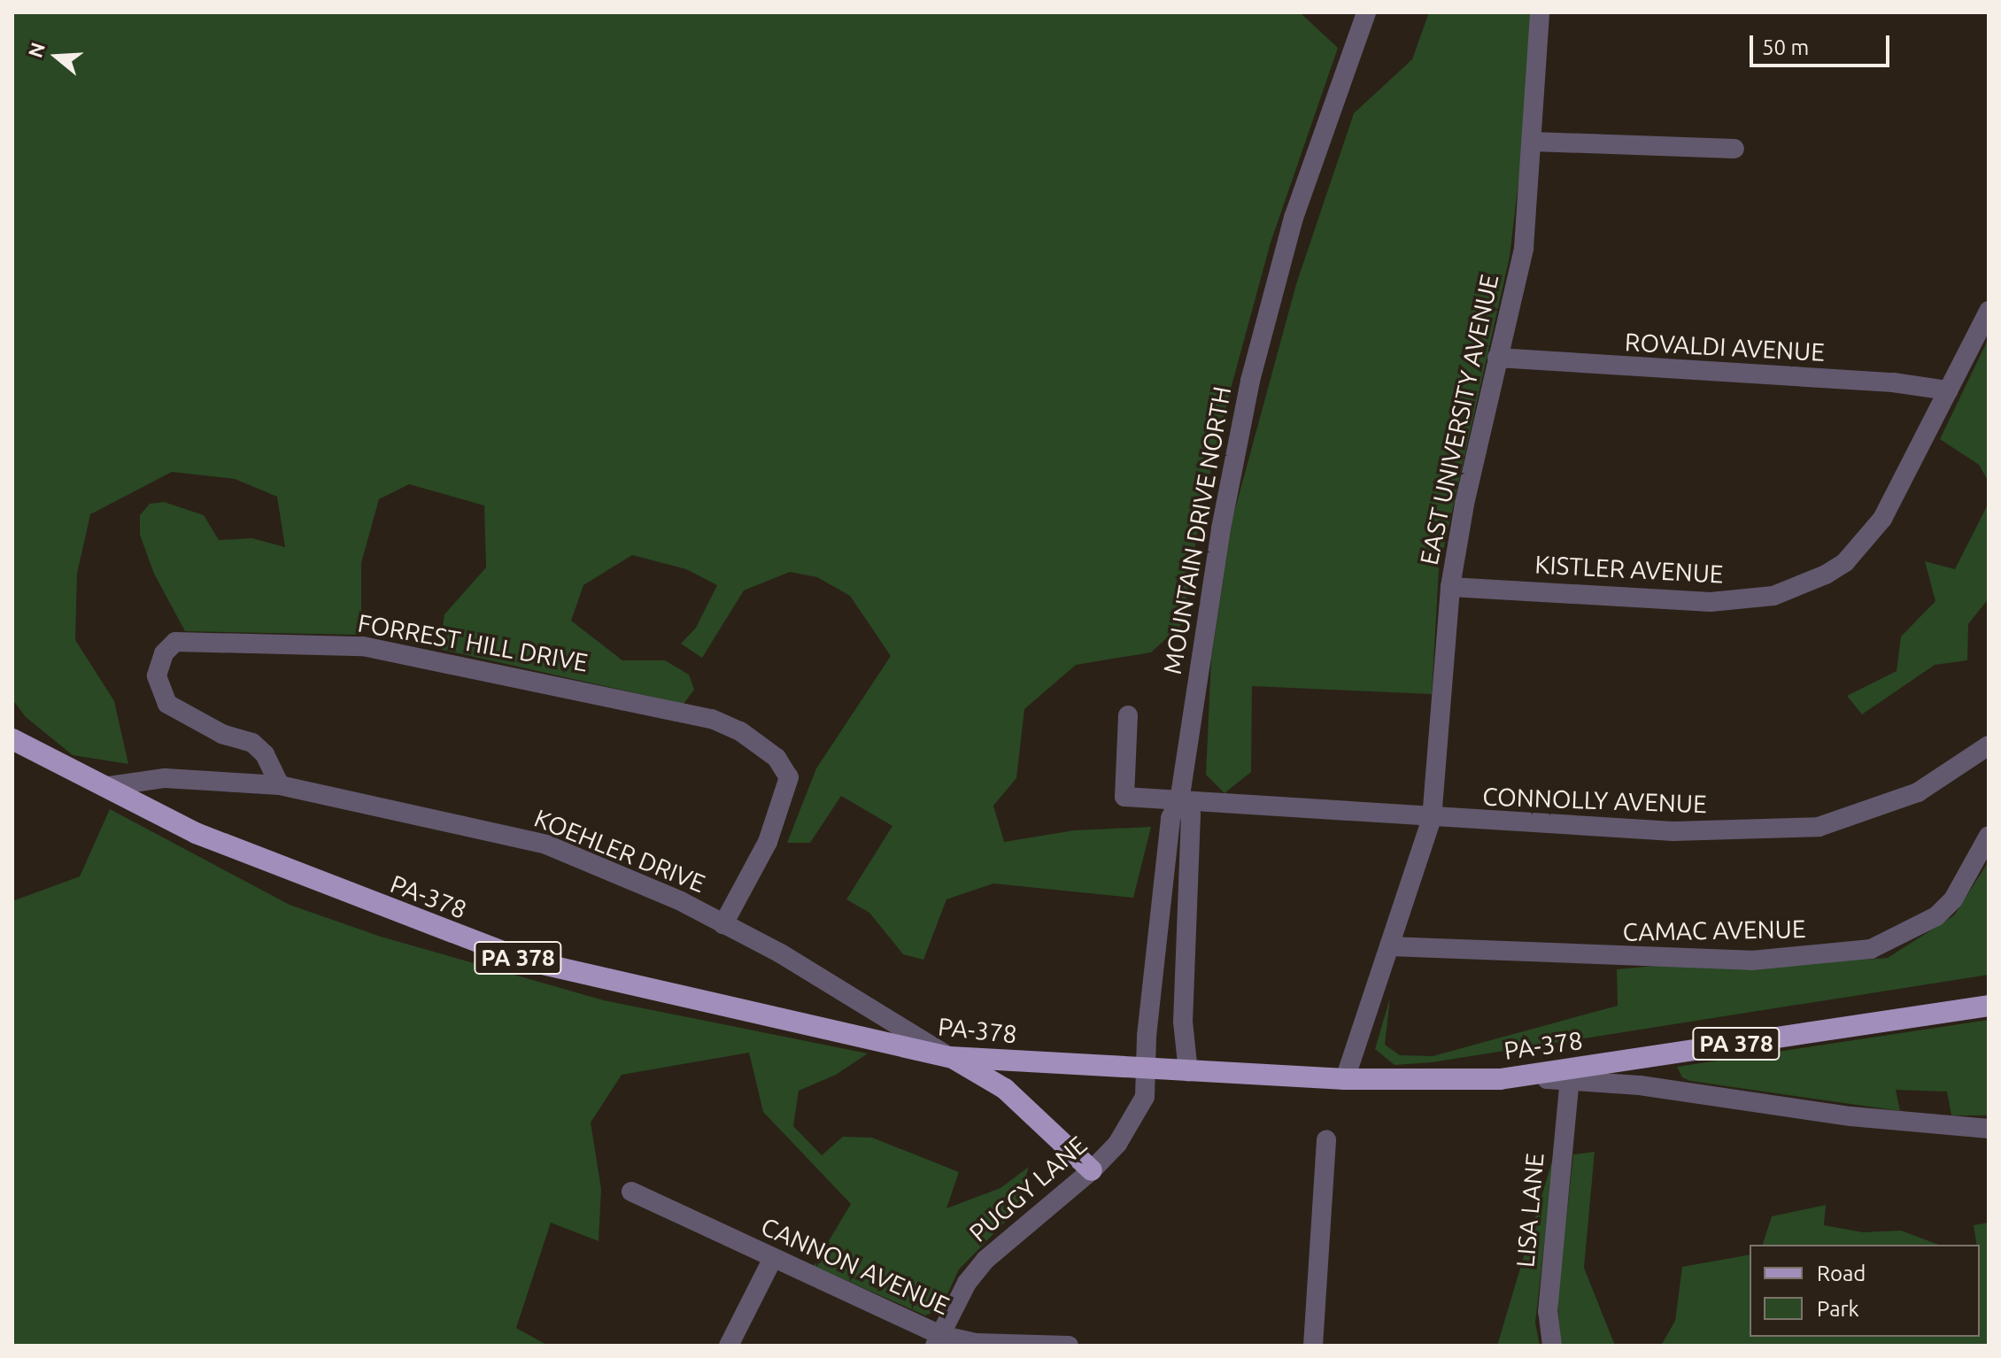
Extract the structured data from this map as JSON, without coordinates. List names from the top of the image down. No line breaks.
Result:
{"streets":{"main road":["PA-378","PA 378"],"street":["ROVALDI AVENUE","EAST UNIVERSITY AVENUE","MOUNTAIN DRIVE NORTH","KISTLER AVENUE","FORREST HILL DRIVE","CONNOLLY AVENUE","KOEHLER DRIVE","CAMAC AVENUE","PUGGY LANE","LISA LANE","CANNON AVENUE"]},"crossings":[["ROVALDI AVENUE","EAST UNIVERSITY AVENUE"],["ROVALDI AVENUE","KISTLER AVENUE"],["EAST UNIVERSITY AVENUE","KISTLER AVENUE"],["EAST UNIVERSITY AVENUE","CONNOLLY AVENUE"],["EAST UNIVERSITY AVENUE","PA-378"],["EAST UNIVERSITY AVENUE","CAMAC AVENUE"],["MOUNTAIN DRIVE NORTH","CONNOLLY AVENUE"],["MOUNTAIN DRIVE NORTH","PA-378"],["MOUNTAIN DRIVE NORTH","PUGGY LANE"],["FORREST HILL DRIVE","KOEHLER DRIVE"],["KOEHLER DRIVE","PA-378"],["PA-378","PUGGY LANE"],["PUGGY LANE","CANNON AVENUE"]],"legend":["Road","Park"],"scale_bar":"50 m","north":"left"}
